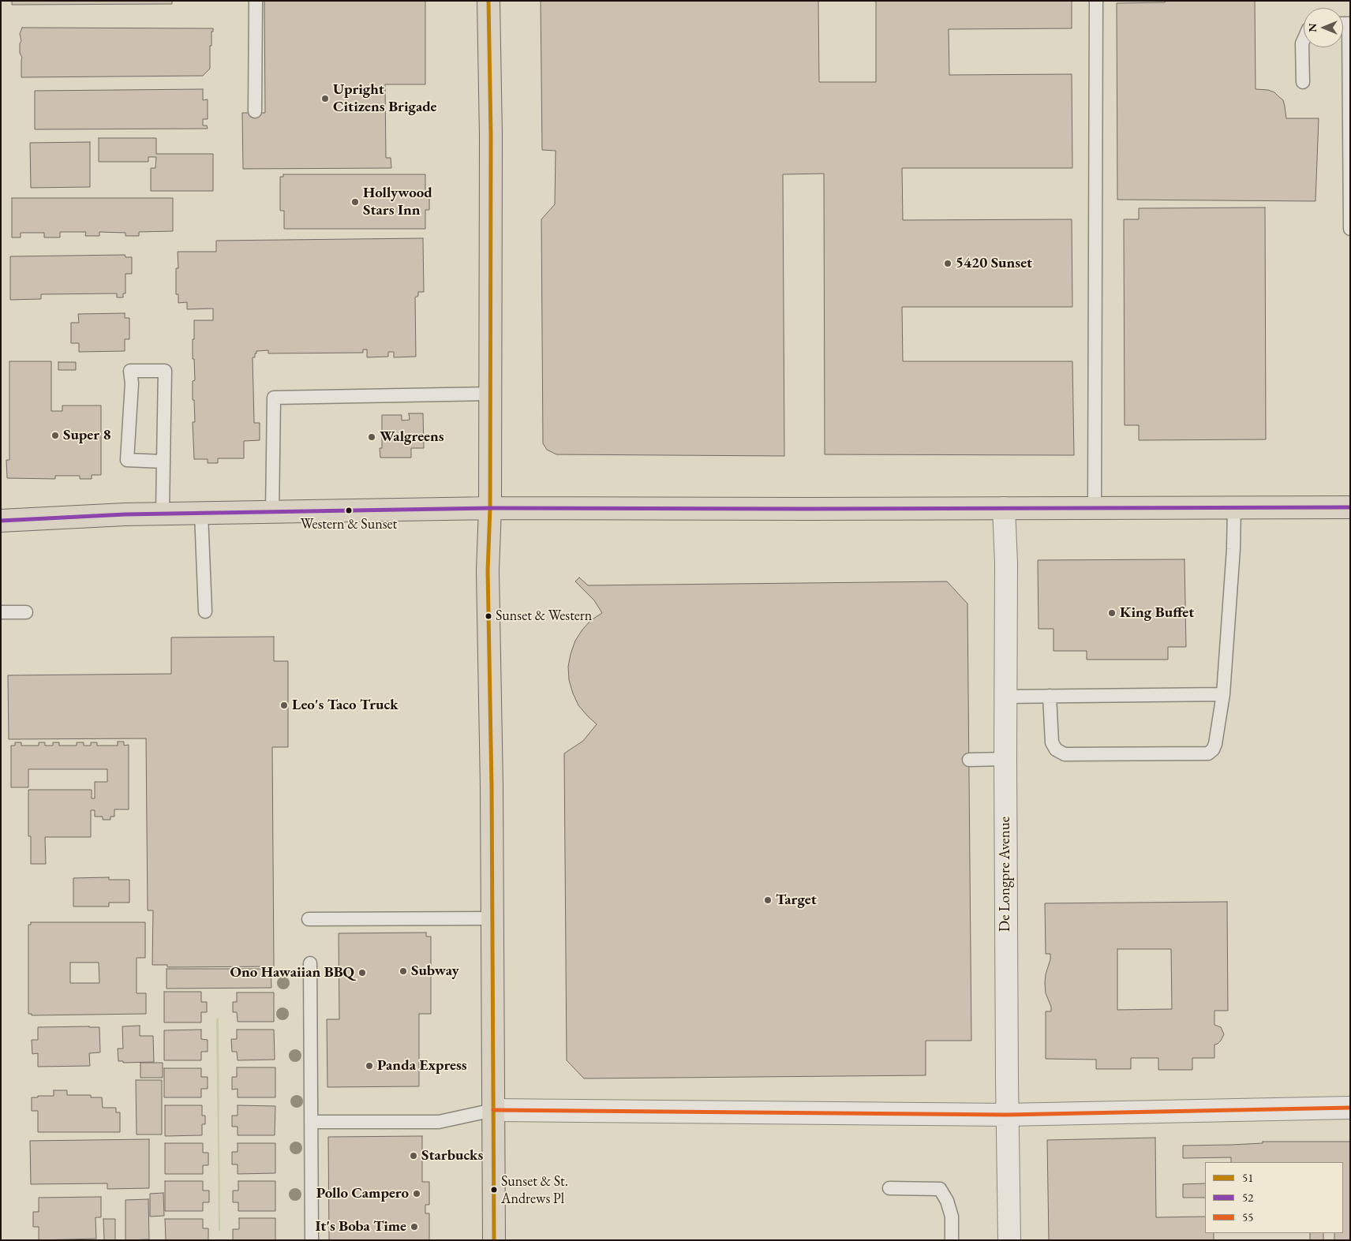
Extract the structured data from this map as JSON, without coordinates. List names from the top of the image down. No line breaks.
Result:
{"streets":{"street":["De Longpre Avenue"]},"places":["Upright Citizens Brigade","Hollywood Stars Inn","5420 Sunset","Super 8","Walgreens","Western & Sunset","King Buffet","Sunset & Western","Leo's Taco Truck","Target","Subway","Ono Hawaiian BBQ","Panda Express","Starbucks","Sunset & St. Andrews Pl","Pollo Campero","It's Boba Time"],"lines":["transit line 51","transit line 52","transit line 55"],"legend":["51","52","55"],"north":"left"}
